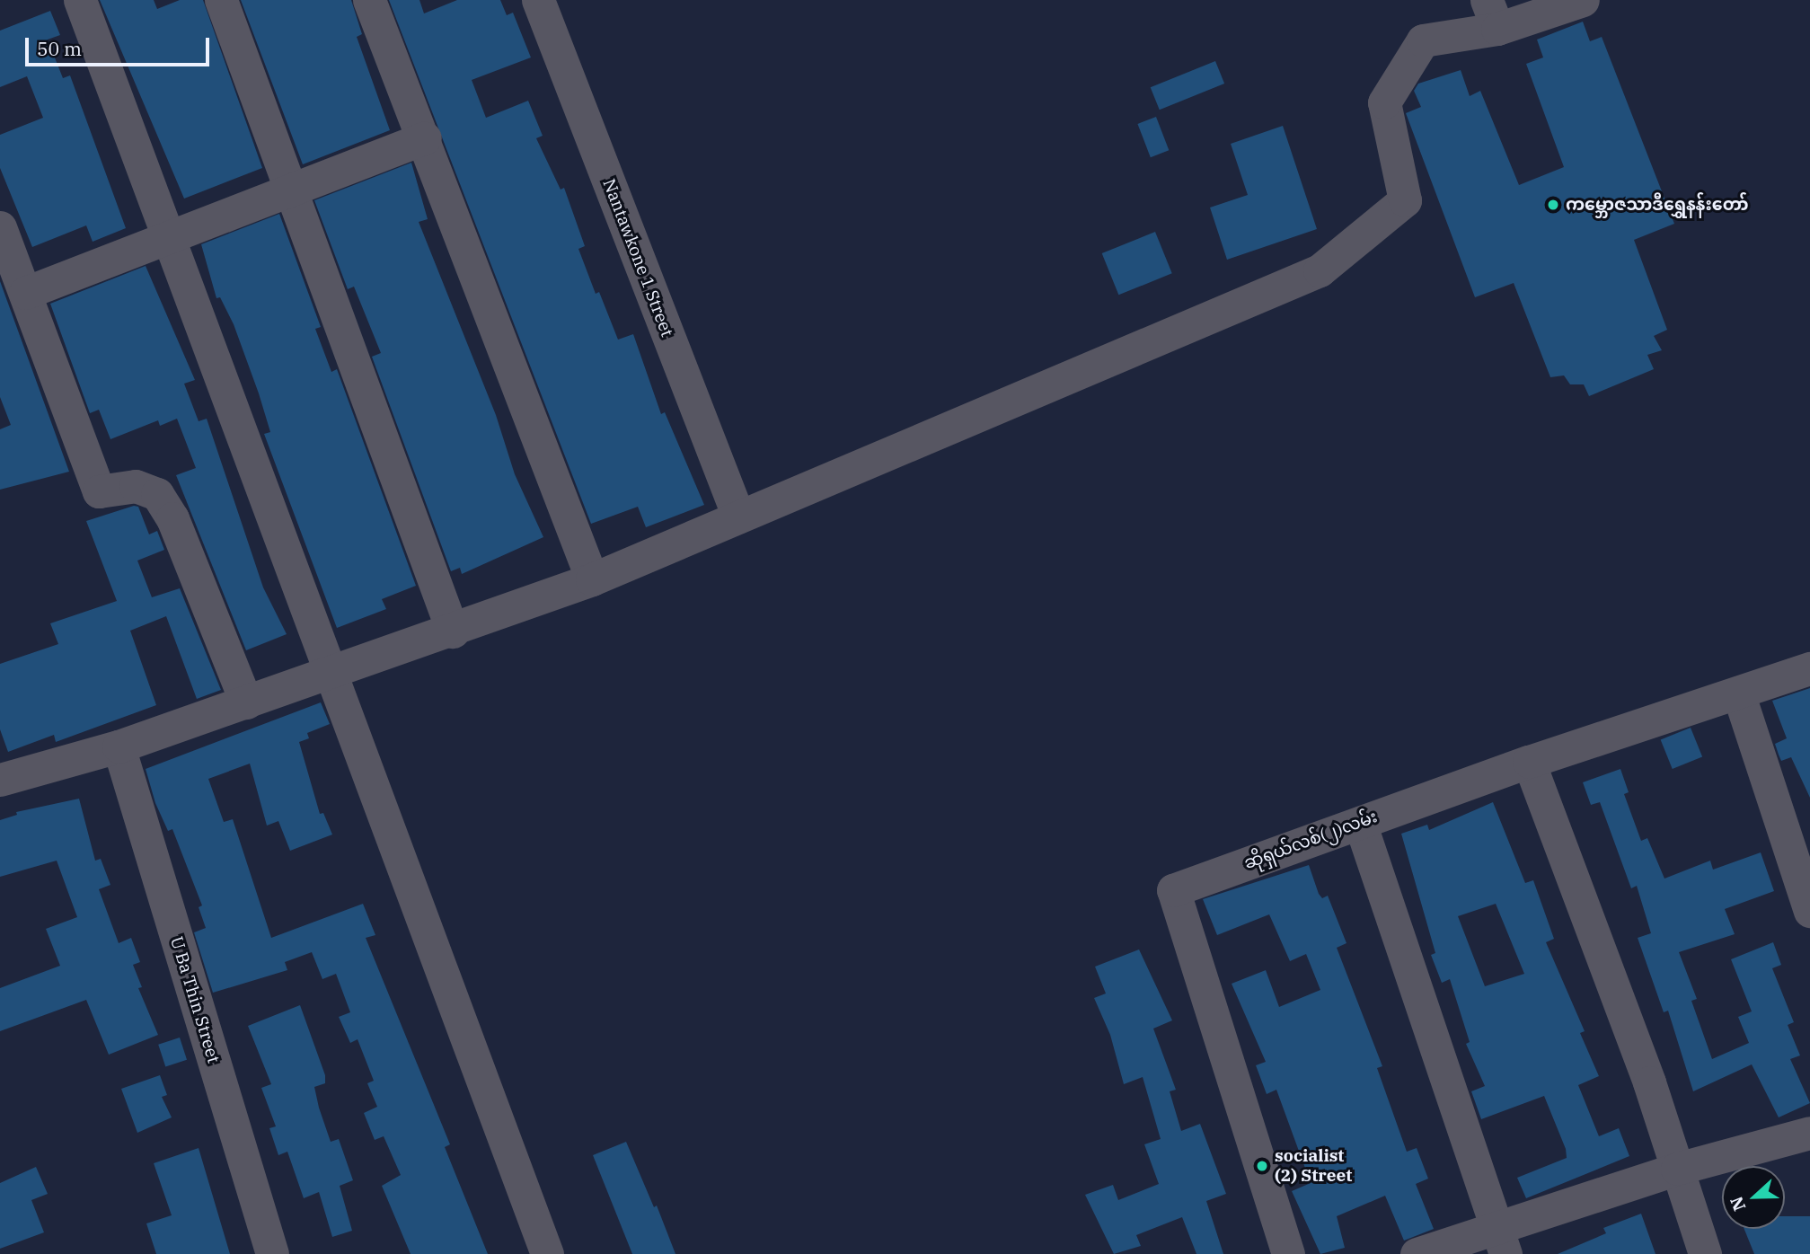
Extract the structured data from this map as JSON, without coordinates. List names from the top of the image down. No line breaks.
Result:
{"streets":{"street":["Nantawkone 1 Street","ဆိုရှယ်လစ်(၂)လမ်း","U Ba Thin Street"]},"places":["ကမ္ဘောဇသာဒီရွှေနန်းတော်","socialist (2) Street"],"scale_bar":"50 m","north":"left"}
